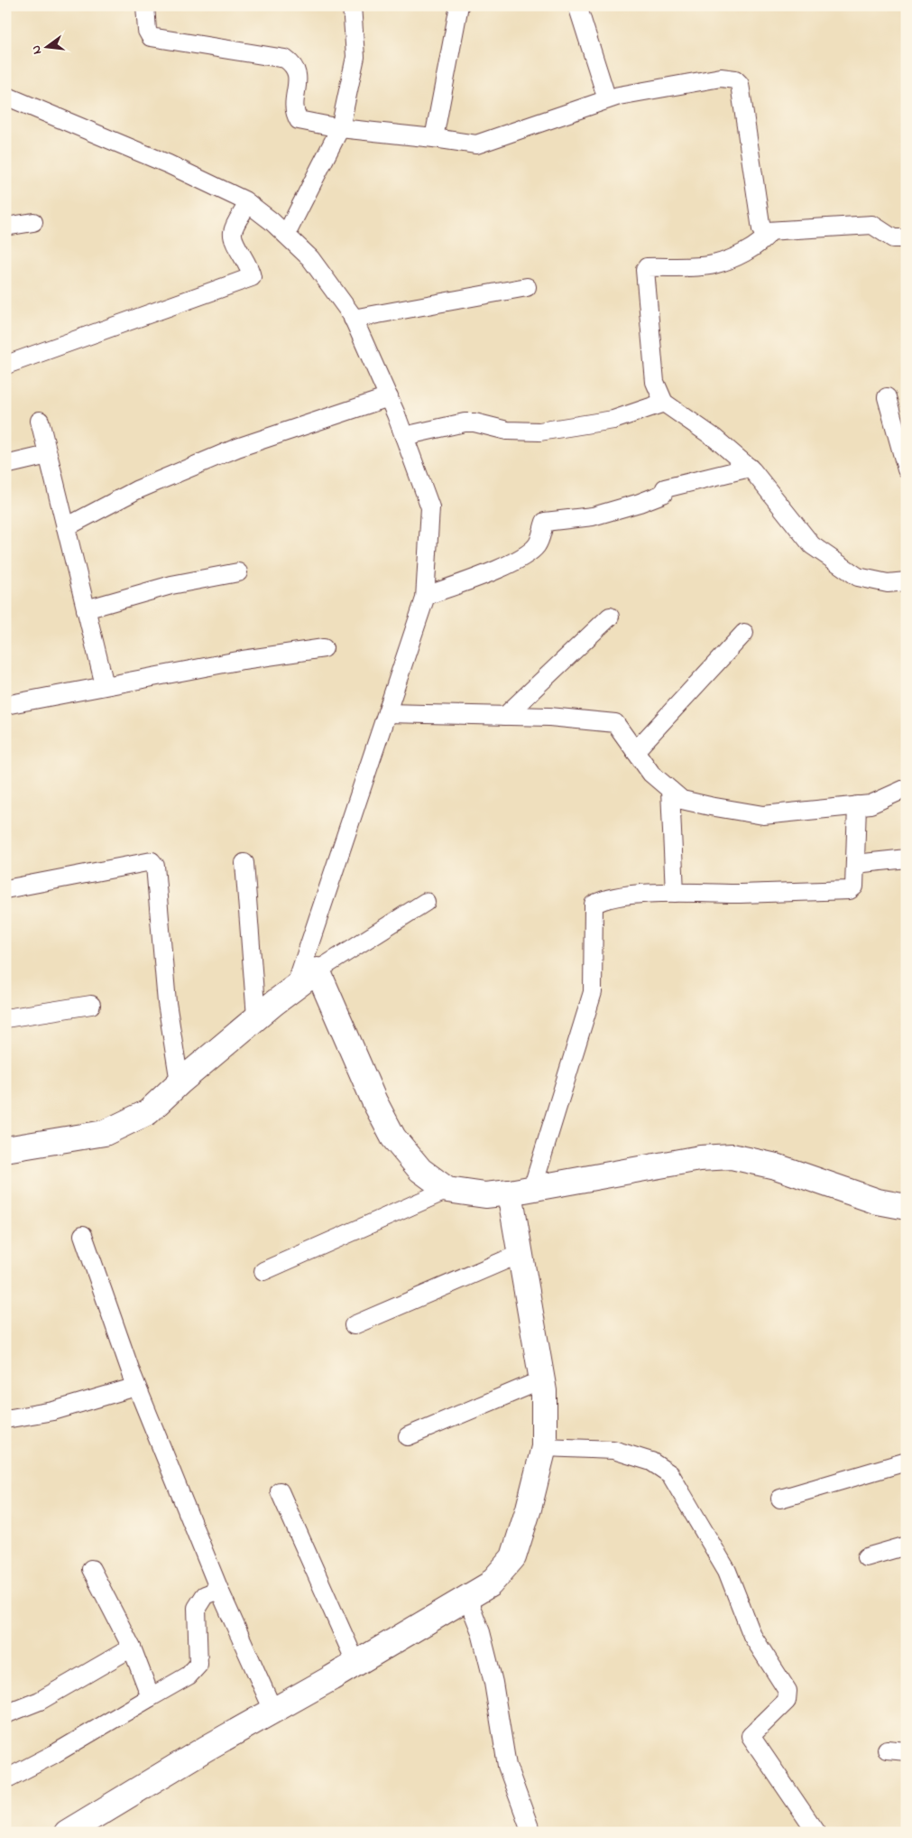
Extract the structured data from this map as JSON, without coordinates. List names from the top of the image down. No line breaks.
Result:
{"north":"left"}
